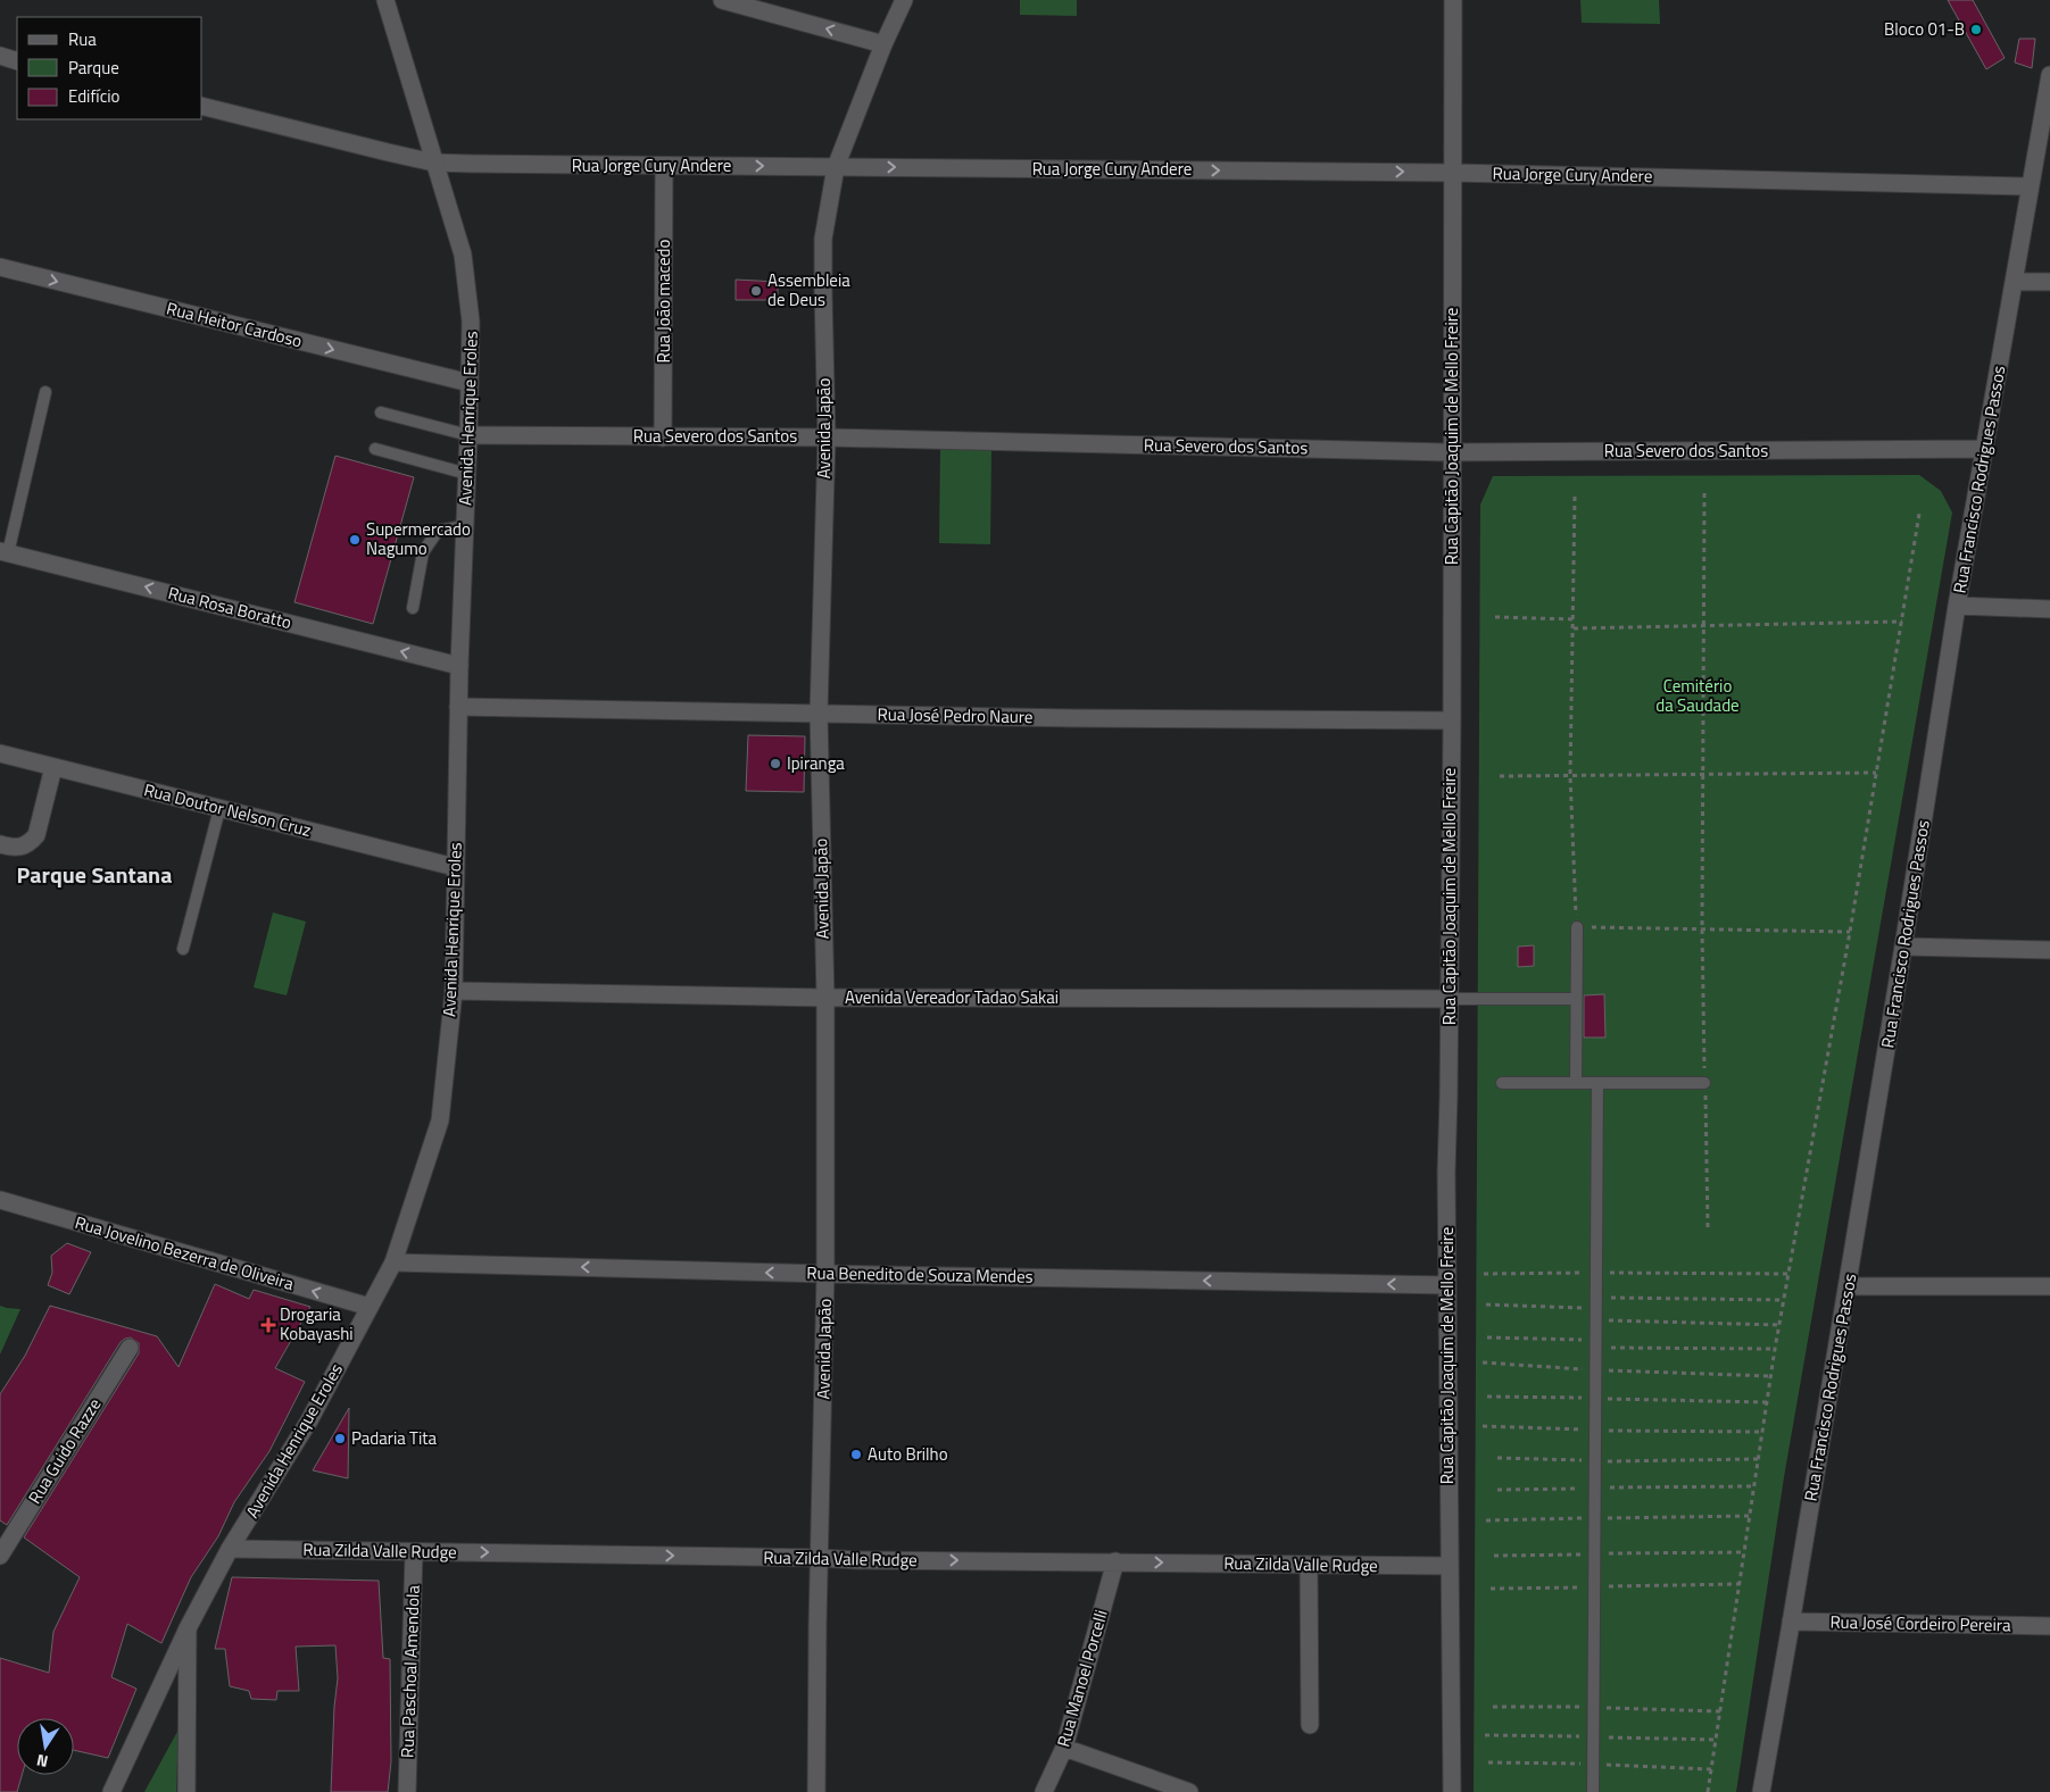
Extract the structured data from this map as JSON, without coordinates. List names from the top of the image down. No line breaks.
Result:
{"streets":{"street":["Rua Jorge Cury Andere","Rua João macedo","Rua Heitor Cardoso","Avenida Henrique Eroles","Avenida Japão","Rua Severo dos Santos","Rua Capitão Joaquim de Mello Freire","Rua Francisco Rodrigues Passos","Rua Rosa Boratto","Rua José Pedro Naure","Rua Doutor Nelson Cruz","Avenida Vereador Tadao Sakai","Rua Jovelino Bezerra de Oliveira","Rua Benedito de Souza Mendes","Rua Guido Razze","Rua Zilda Valle Rudge","Rua José Cordeiro Pereira","Rua Paschoal Amendola","Rua Manoel Porcelli"]},"crossings":[["Rua Jorge Cury Andere","Rua João macedo"],["Rua Jorge Cury Andere","Avenida Henrique Eroles"],["Rua Jorge Cury Andere","Avenida Japão"],["Rua Jorge Cury Andere","Rua Capitão Joaquim de Mello Freire"],["Rua Jorge Cury Andere","Rua Francisco Rodrigues Passos"],["Rua João macedo","Rua Severo dos Santos"],["Rua Heitor Cardoso","Avenida Henrique Eroles"],["Avenida Henrique Eroles","Rua Severo dos Santos"],["Avenida Henrique Eroles","Rua Rosa Boratto"],["Avenida Henrique Eroles","Rua José Pedro Naure"],["Avenida Henrique Eroles","Rua Doutor Nelson Cruz"],["Avenida Henrique Eroles","Avenida Vereador Tadao Sakai"],["Avenida Henrique Eroles","Rua Jovelino Bezerra de Oliveira"],["Avenida Henrique Eroles","Rua Benedito de Souza Mendes"],["Avenida Henrique Eroles","Rua Zilda Valle Rudge"],["Avenida Japão","Rua Severo dos Santos"],["Avenida Japão","Rua José Pedro Naure"],["Avenida Japão","Avenida Vereador Tadao Sakai"],["Avenida Japão","Rua Benedito de Souza Mendes"],["Avenida Japão","Rua Zilda Valle Rudge"],["Rua Severo dos Santos","Rua Capitão Joaquim de Mello Freire"],["Rua Severo dos Santos","Rua Francisco Rodrigues Passos"],["Rua Capitão Joaquim de Mello Freire","Rua José Pedro Naure"],["Rua Capitão Joaquim de Mello Freire","Avenida Vereador Tadao Sakai"],["Rua Capitão Joaquim de Mello Freire","Rua Benedito de Souza Mendes"],["Rua Capitão Joaquim de Mello Freire","Rua Zilda Valle Rudge"],["Rua Francisco Rodrigues Passos","Rua José Cordeiro Pereira"],["Rua Zilda Valle Rudge","Rua Paschoal Amendola"],["Rua Zilda Valle Rudge","Rua Manoel Porcelli"]],"one_way":["Rua Jorge Cury Andere","Rua Heitor Cardoso","Rua Rosa Boratto","Rua Jovelino Bezerra de Oliveira","Rua Benedito de Souza Mendes","Rua Zilda Valle Rudge"],"districts":["Parque Santana"],"parks":["Cemitério da Saudade"],"places":{"other":["Bloco 01-B","Assembleia de Deus","Supermercado Nagumo","Ipiranga","Padaria Tita","Auto Brilho"],"health":["Drogaria Kobayashi"]},"legend":["Rua","Parque","Edifício"],"north":"bottom"}
